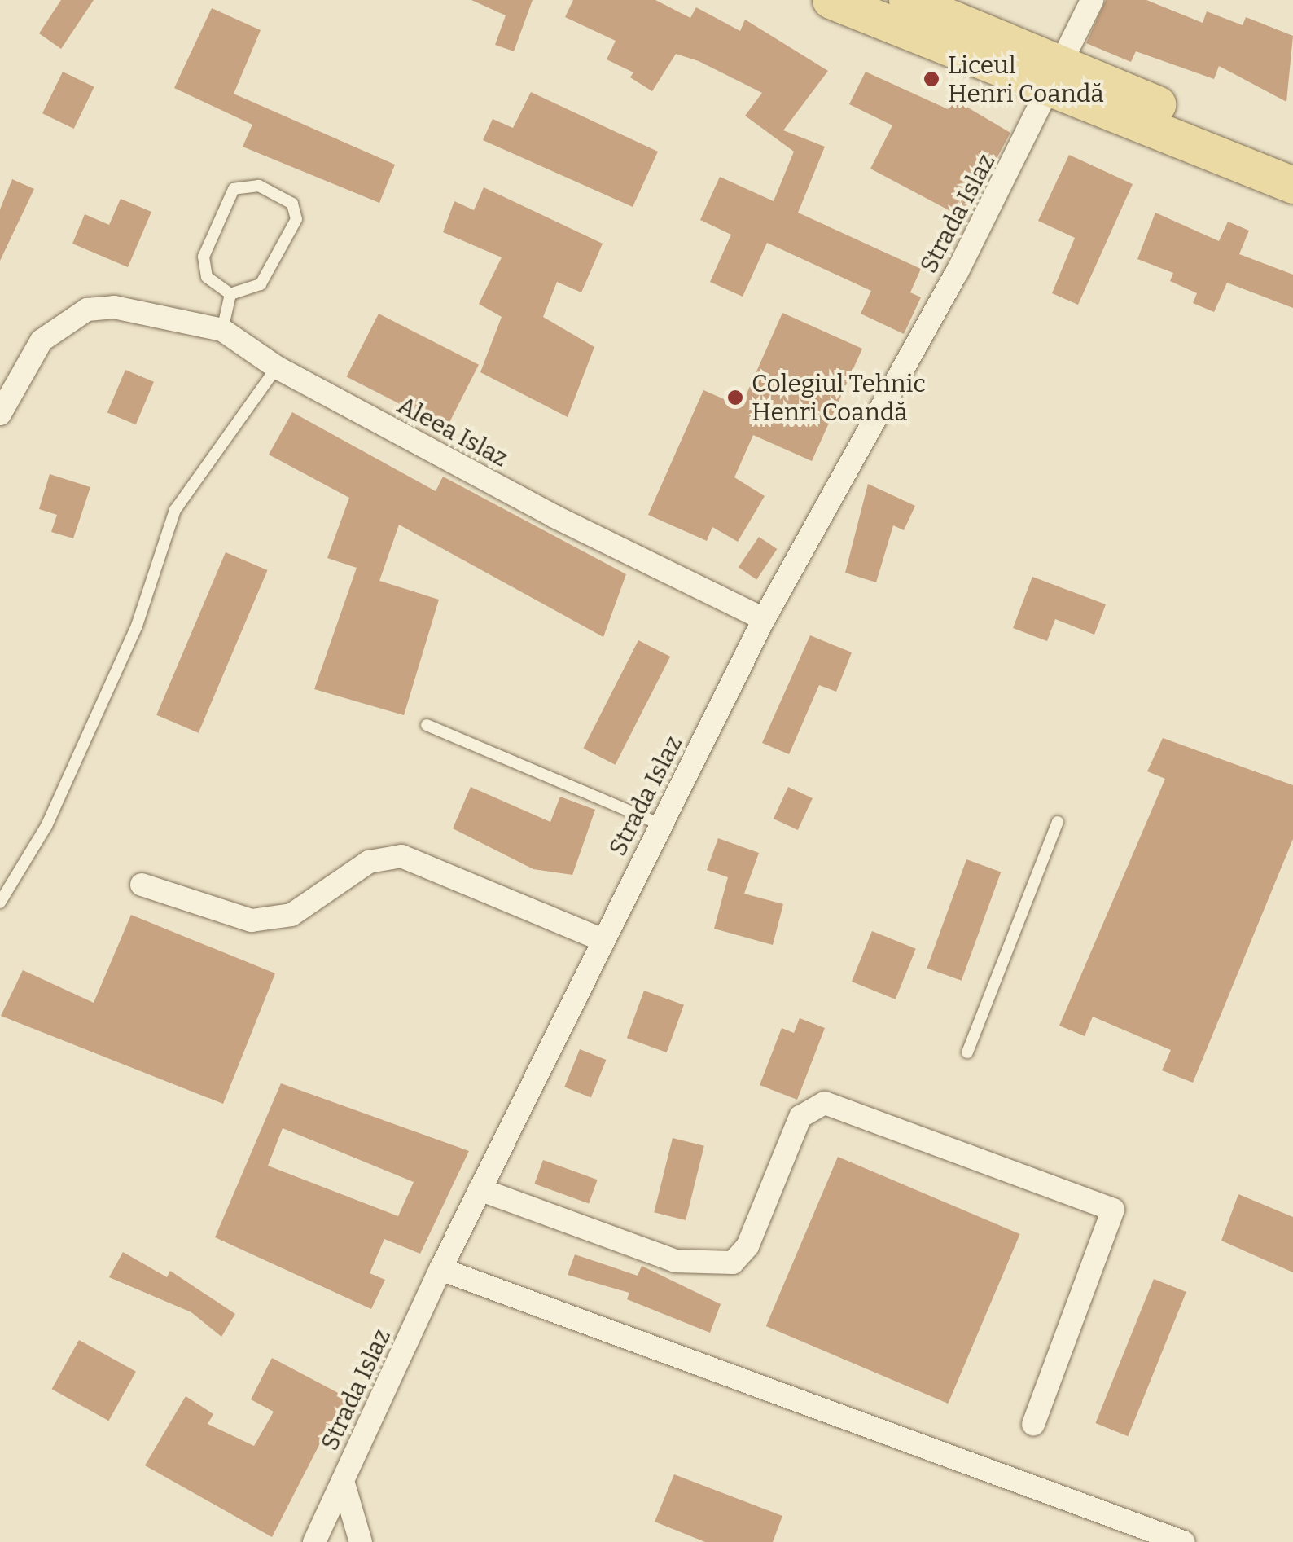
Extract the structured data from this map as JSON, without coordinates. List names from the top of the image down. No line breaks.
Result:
{"streets":{"street":["Strada Islaz","Aleea Islaz"]},"crossings":[["Strada Islaz","Aleea Islaz"]],"places":["Liceul Henri Coandă","Colegiul Tehnic Henri Coandă"]}
